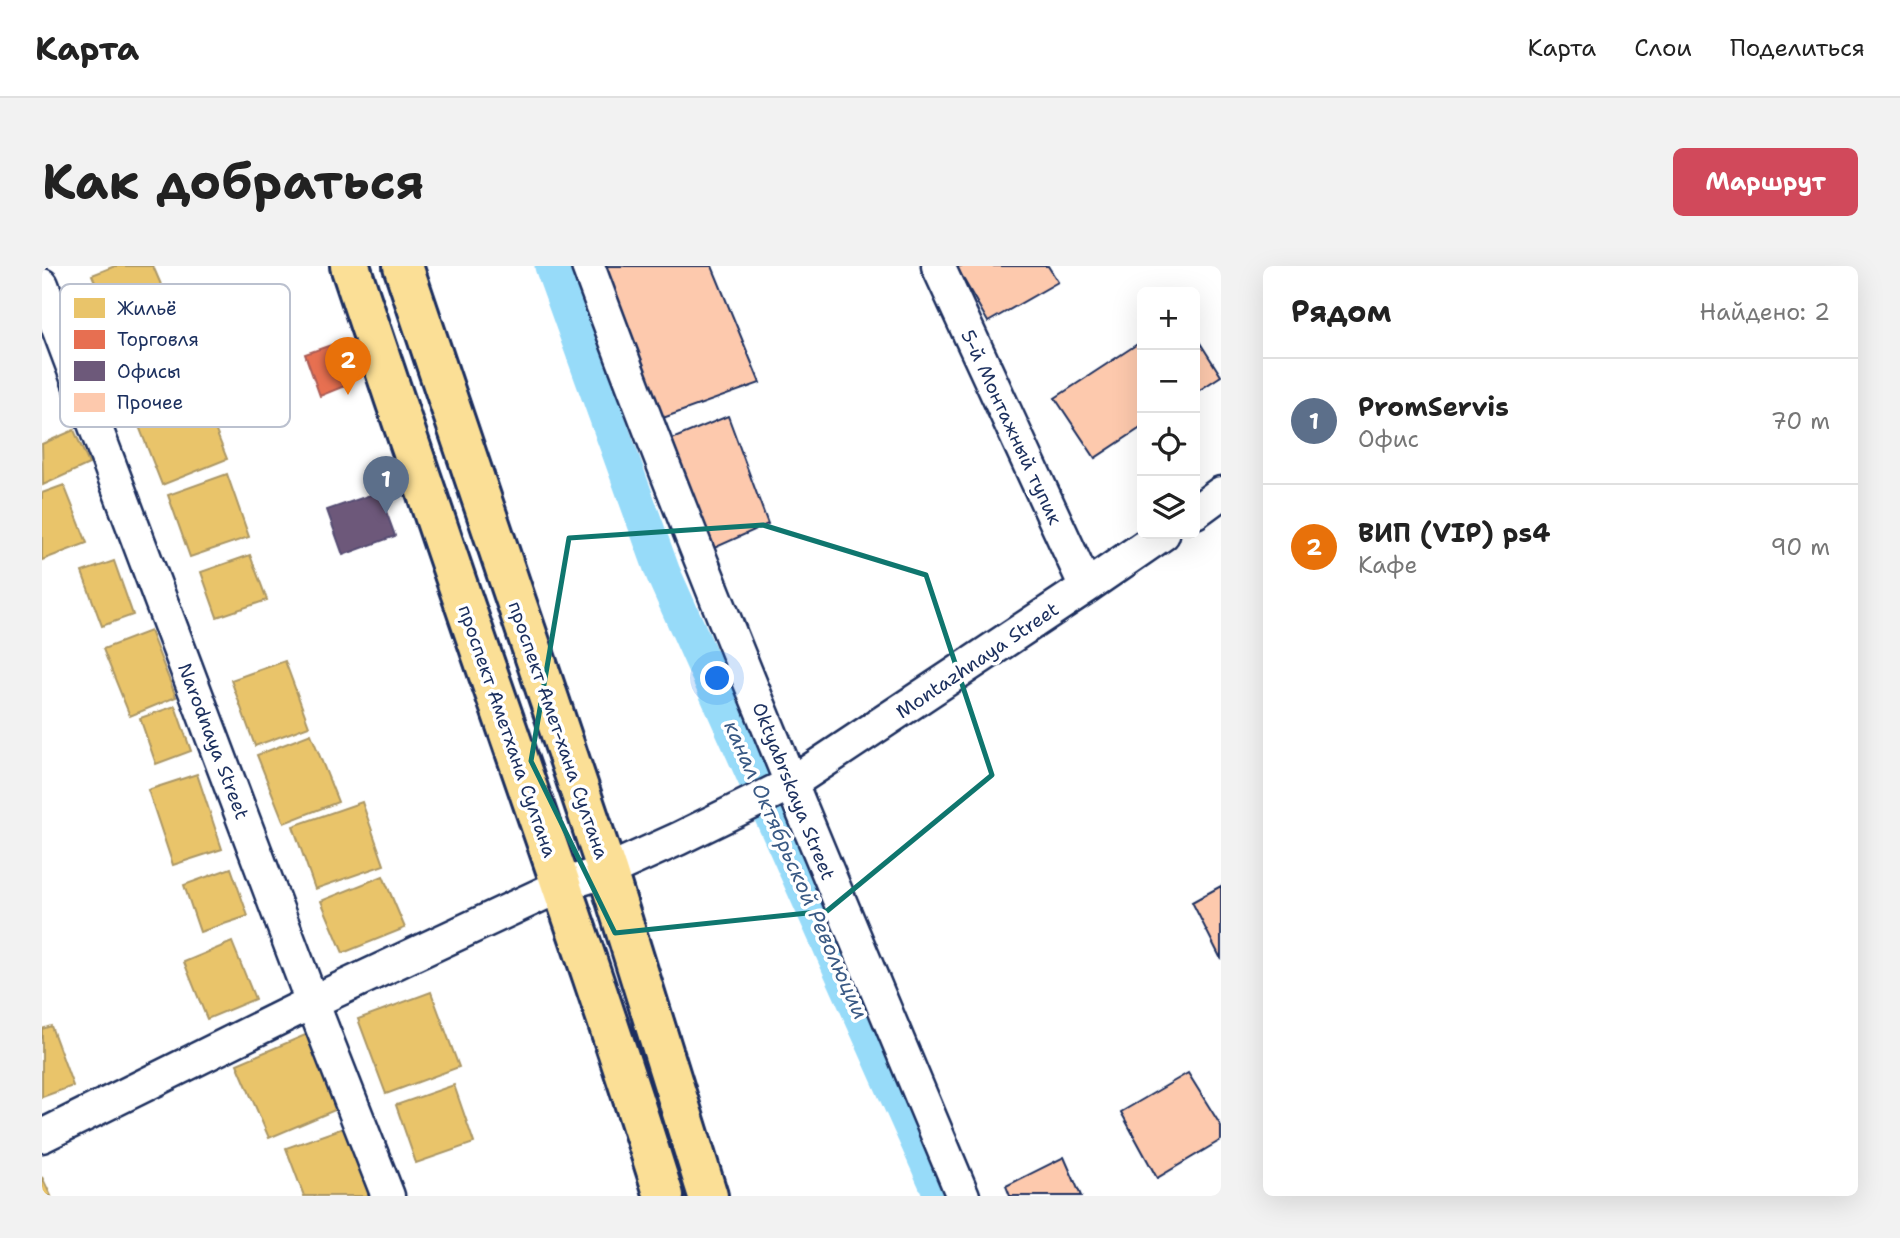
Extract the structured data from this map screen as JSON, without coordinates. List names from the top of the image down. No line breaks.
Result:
{"streets":{"main road":["проспект Амет-хана Султана","проспект Аметхана Султана"],"street":["5-й Монтажный тупик","Montazhnaya Street","Narodnaya Street","Oktyabrskaya Street"]},"crossings":[["5-й Монтажный тупик","Montazhnaya Street"],["Montazhnaya Street","проспект Амет-хана Султана"],["Montazhnaya Street","проспект Аметхана Султана"],["Montazhnaya Street","Narodnaya Street"],["Montazhnaya Street","Oktyabrskaya Street"]],"water":["канал Октябрьской Революции"],"legend":["Жильё","Торговля","Офисы","Прочее"],"page":{"header":"Карта","nav":["Карта","Слои","Поделиться"],"buttons":"Маршрут","title":"Как добраться","heading":["Рядом","Найдено: 2"],"map_buttons":["+","−"],"pins":["2","1"],"list":[{"mark":"1","name":"PromServis","note":"Офис","value":"70 m"},{"mark":"2","name":"ВИП (VIP) ps4","note":"Кафе","value":"90 m"}]}}
